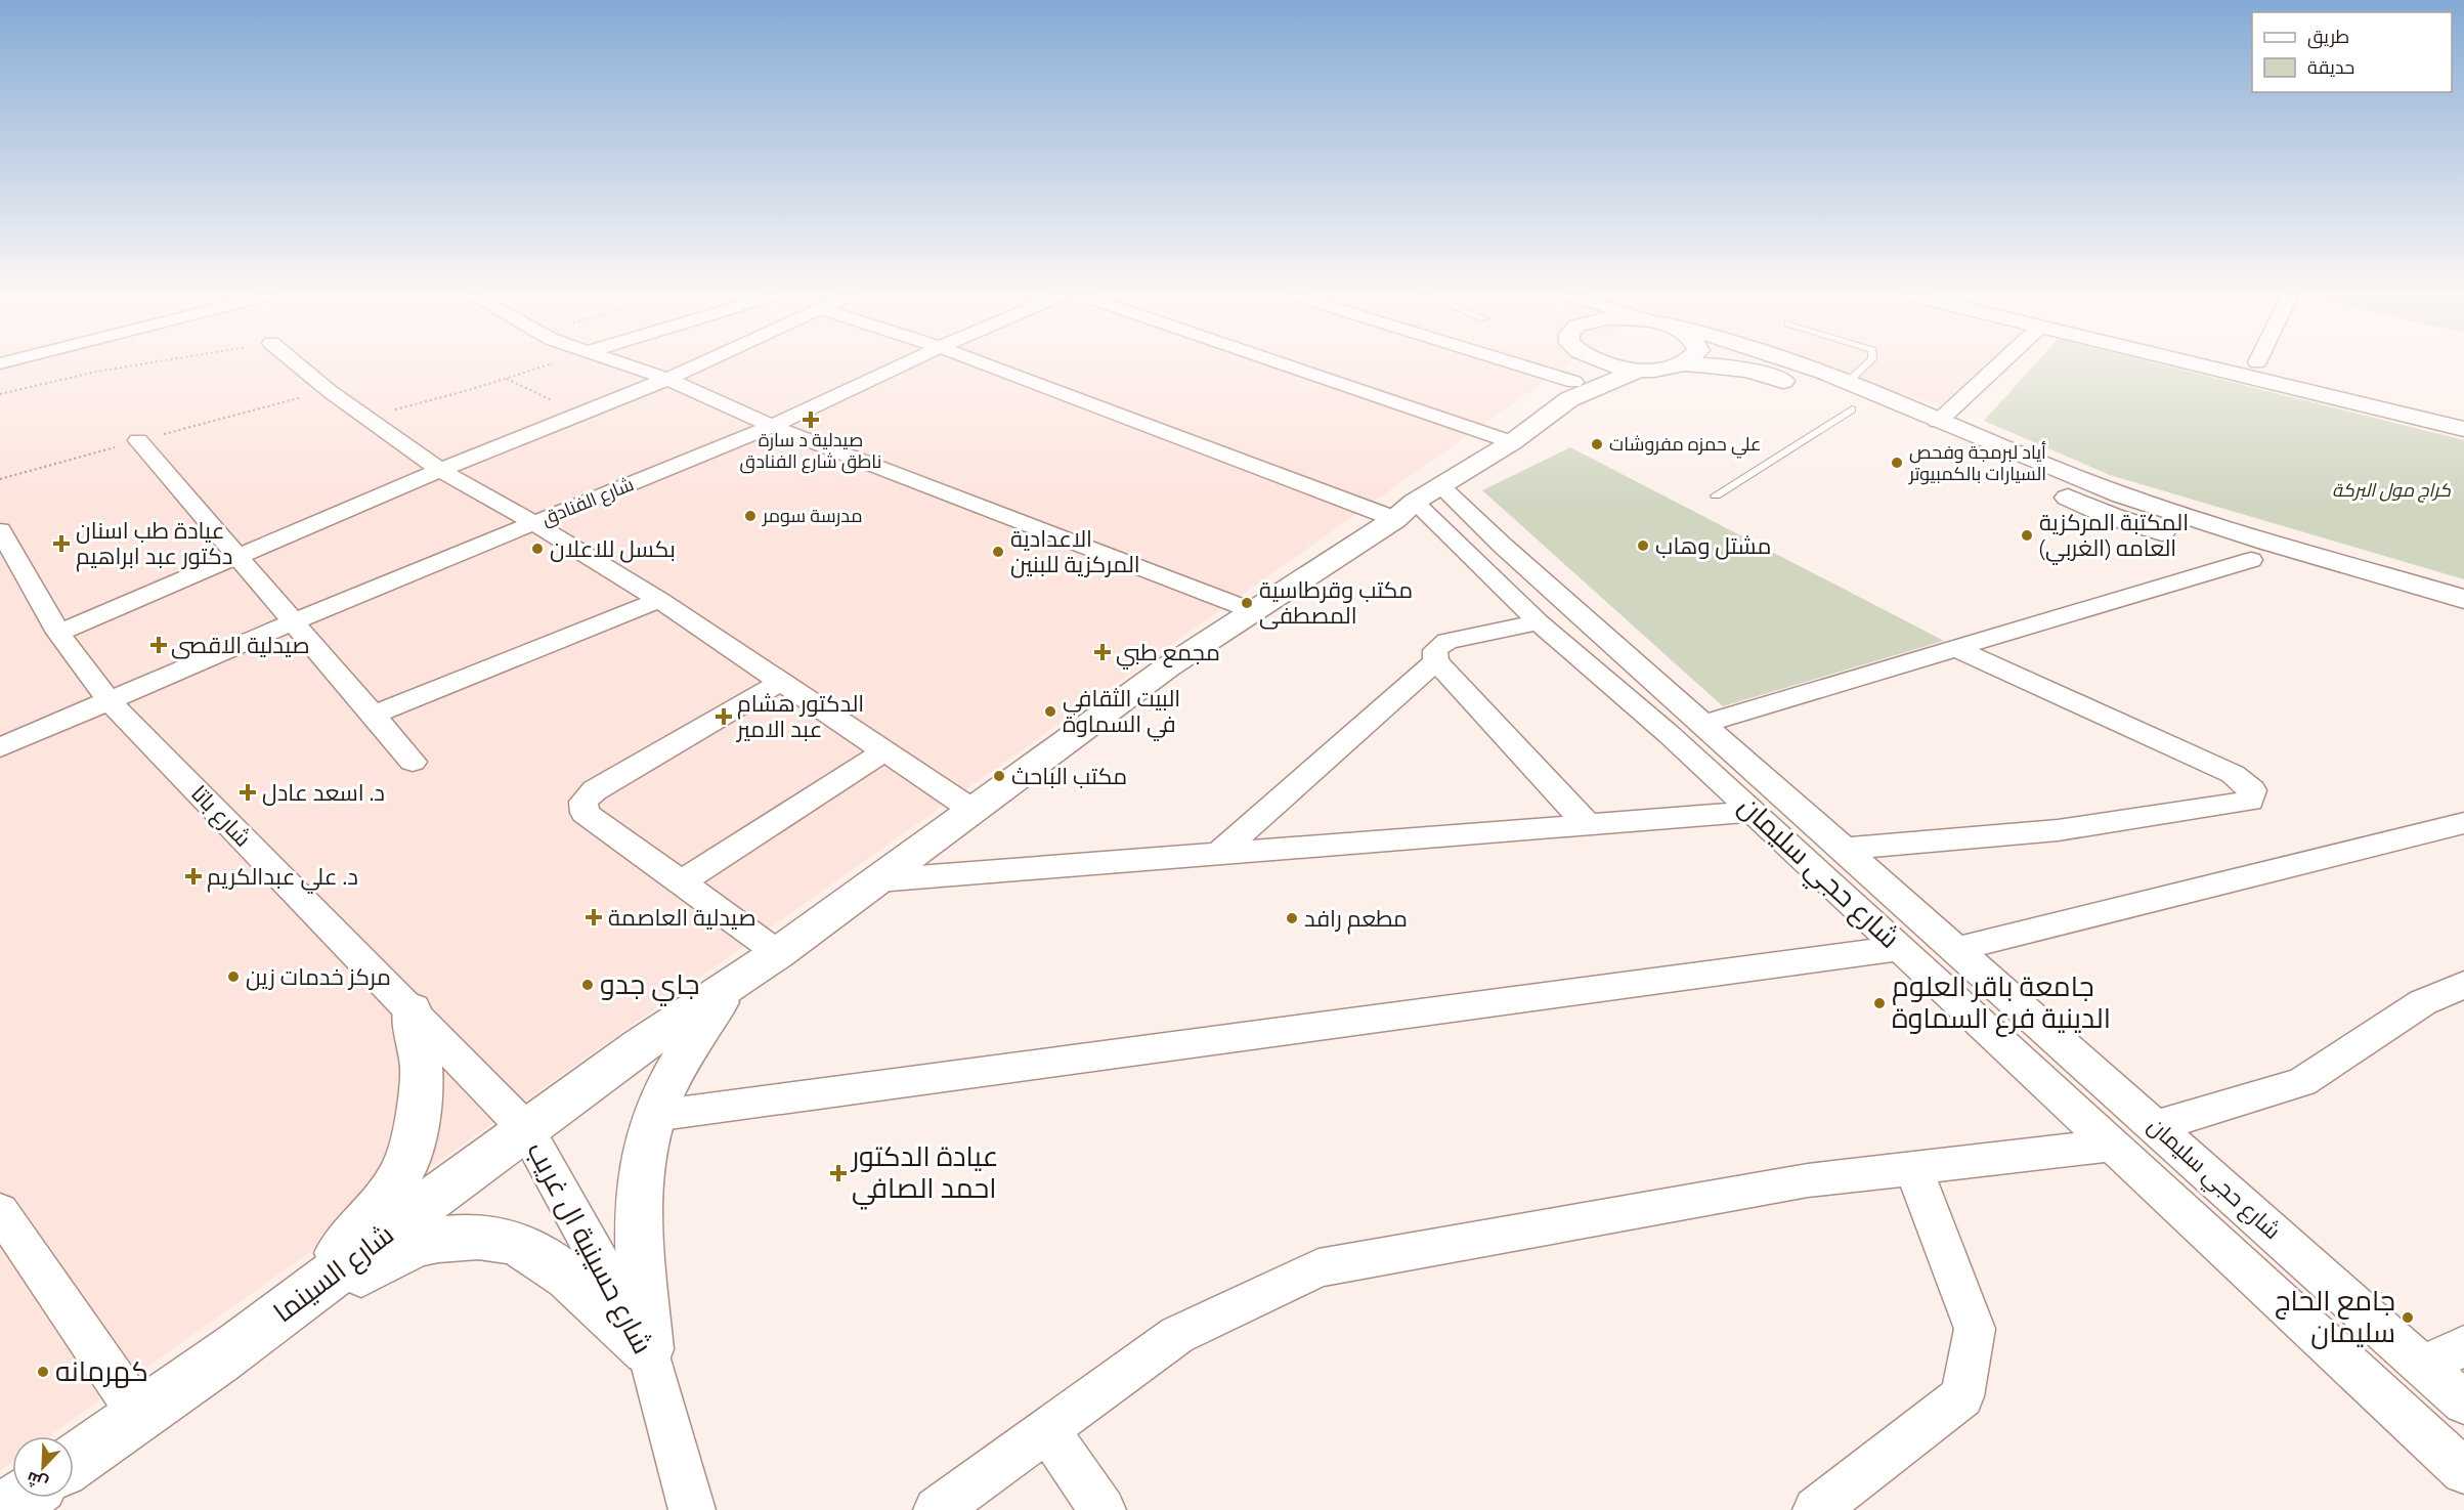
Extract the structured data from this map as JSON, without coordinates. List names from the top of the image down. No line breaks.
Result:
{"streets":{"street":["شارع الفنادق","شارع باتا","شارع حجي سليمان","شارع حسينية ال غريب","شارع السينما"]},"crossings":[["شارع الفنادق","شارع باتا"],["شارع باتا","شارع حسينية ال غريب"],["شارع باتا","شارع السينما"],["شارع حجي سليمان","شارع السينما"],["شارع حسينية ال غريب","شارع السينما"]],"parks":["كراج مول البركة"],"places":{"health":["صيدلية د سارة ناطق شارع الفنادق","عيادة طب اسنان دكتور عبد ابراهيم","صيدلية الاقصى","مجمع طبي","الدكتور هشام عبد الامير","د. اسعد عادل","د. علي عبدالكريم","صيدلية العاصمة","عيادة الدكتور احمد الصافي"],"other":["علي حمزه مفروشات","أياد لبرمجة وفحص السيارات بالكمبيوتر","مدرسة سومر","المكتبة المركزية العامه (الغربي)","مشتل وهاب","بكسل للاعلان","الاعدادية المركزية للبنين","مكتب وقرطاسية المصطفى","البيت الثقافي في السماوة","مكتب الباحث","مطعم رافد","مركز خدمات زين","جاي جدو","جامعة باقر العلوم الدينية فرع السماوة","جامع الحاج سليمان","كهرمانه"]},"legend":["طريق","حديقة"],"north":"bottom left"}
